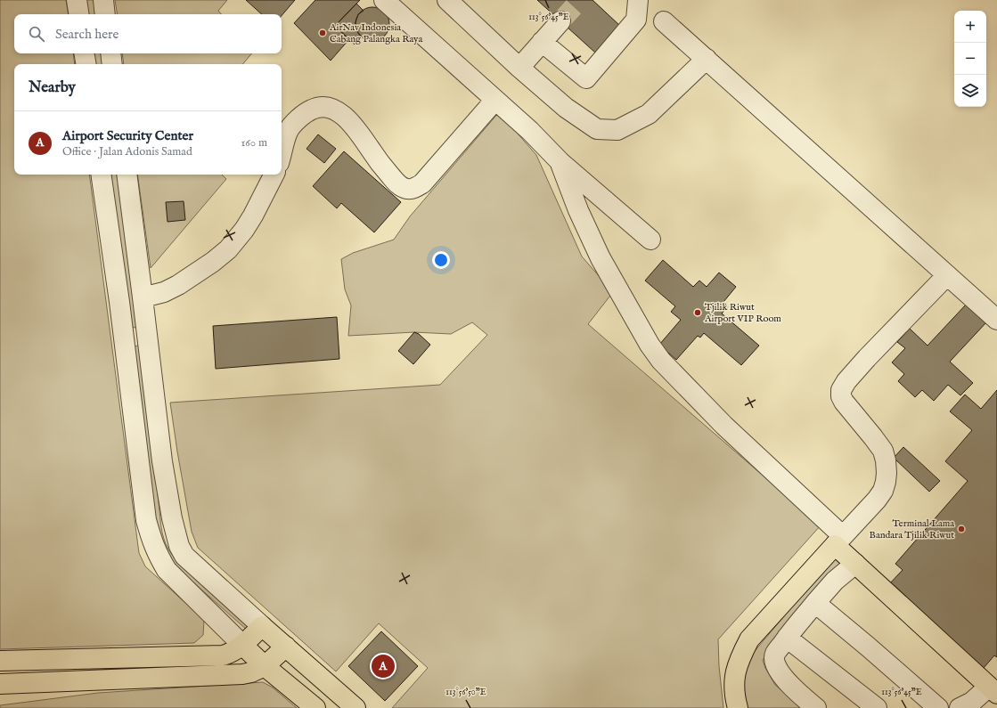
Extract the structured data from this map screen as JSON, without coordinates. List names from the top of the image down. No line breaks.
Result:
{"places":["AirNav Indonesia Cabang Palangka Raya","Tjilik Riwut Airport VIP Room","Terminal Lama Bandara Tjilik Riwut"],"page":{"map_buttons":["+","−"],"search":"Search here","heading":"Nearby","list":[{"mark":"A","name":"Airport Security Center","note":"Office · Jalan Adonis Samad","value":"160 m"}],"pins":"A"},"coordinates":["113°56'45\"E","113°56'50\"E"]}
